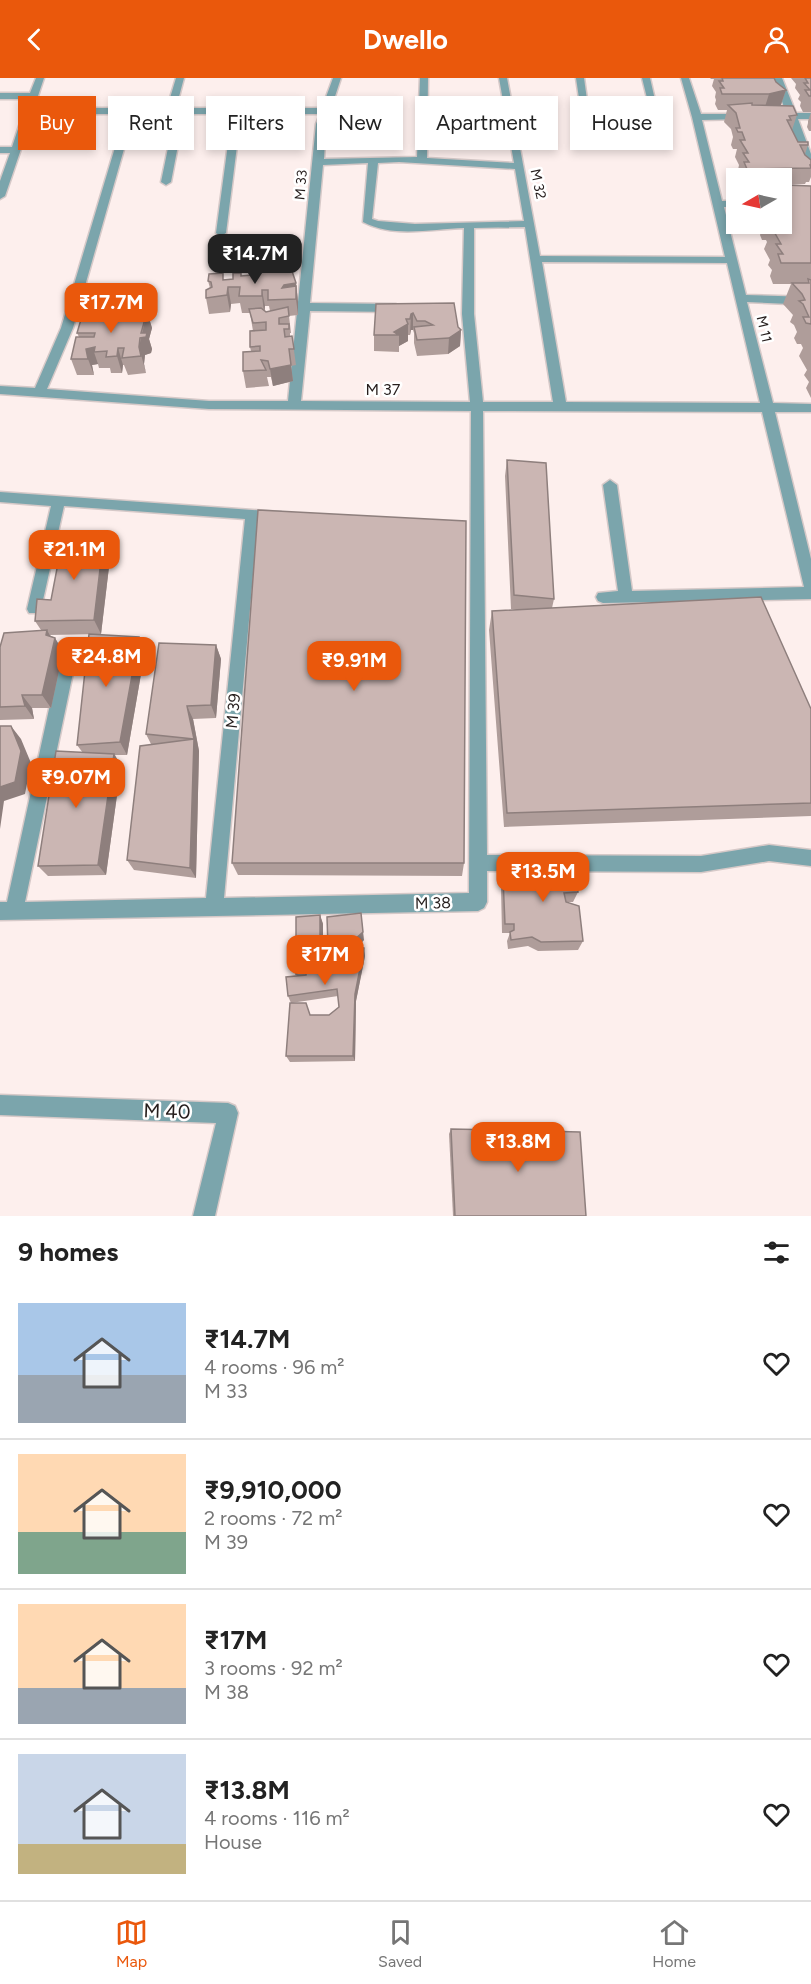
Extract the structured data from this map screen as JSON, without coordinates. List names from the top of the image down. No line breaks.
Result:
{"streets":{"street":["M 32","M 33","M 11","M 37","M 39","M 38","M 40"]},"crossings":[["M 32","M 33"],["M 32","M 37"],["M 33","M 37"],["M 11","M 37"],["M 37","M 38"],["M 39","M 38"]],"north":"left","page":{"header":"Dwello","chip":["Buy","Rent","Filters","New","Apartment","House"],"price":["₹14.7M","₹17.7M","₹21.1M","₹24.8M","₹9.91M","₹9.07M","₹13.5M","₹17M","₹13.8M"],"heading":"9 homes","list":[{"name":"₹14.7M","note":"4 rooms · 96 m² · M 33"},{"name":"₹9,910,000","note":"2 rooms · 72 m² · M 39"},{"name":"₹17M","note":"3 rooms · 92 m² · M 38"},{"name":"₹13.8M","note":"4 rooms · 116 m² · House"}],"tabs":["Map","Saved","Home"]}}
